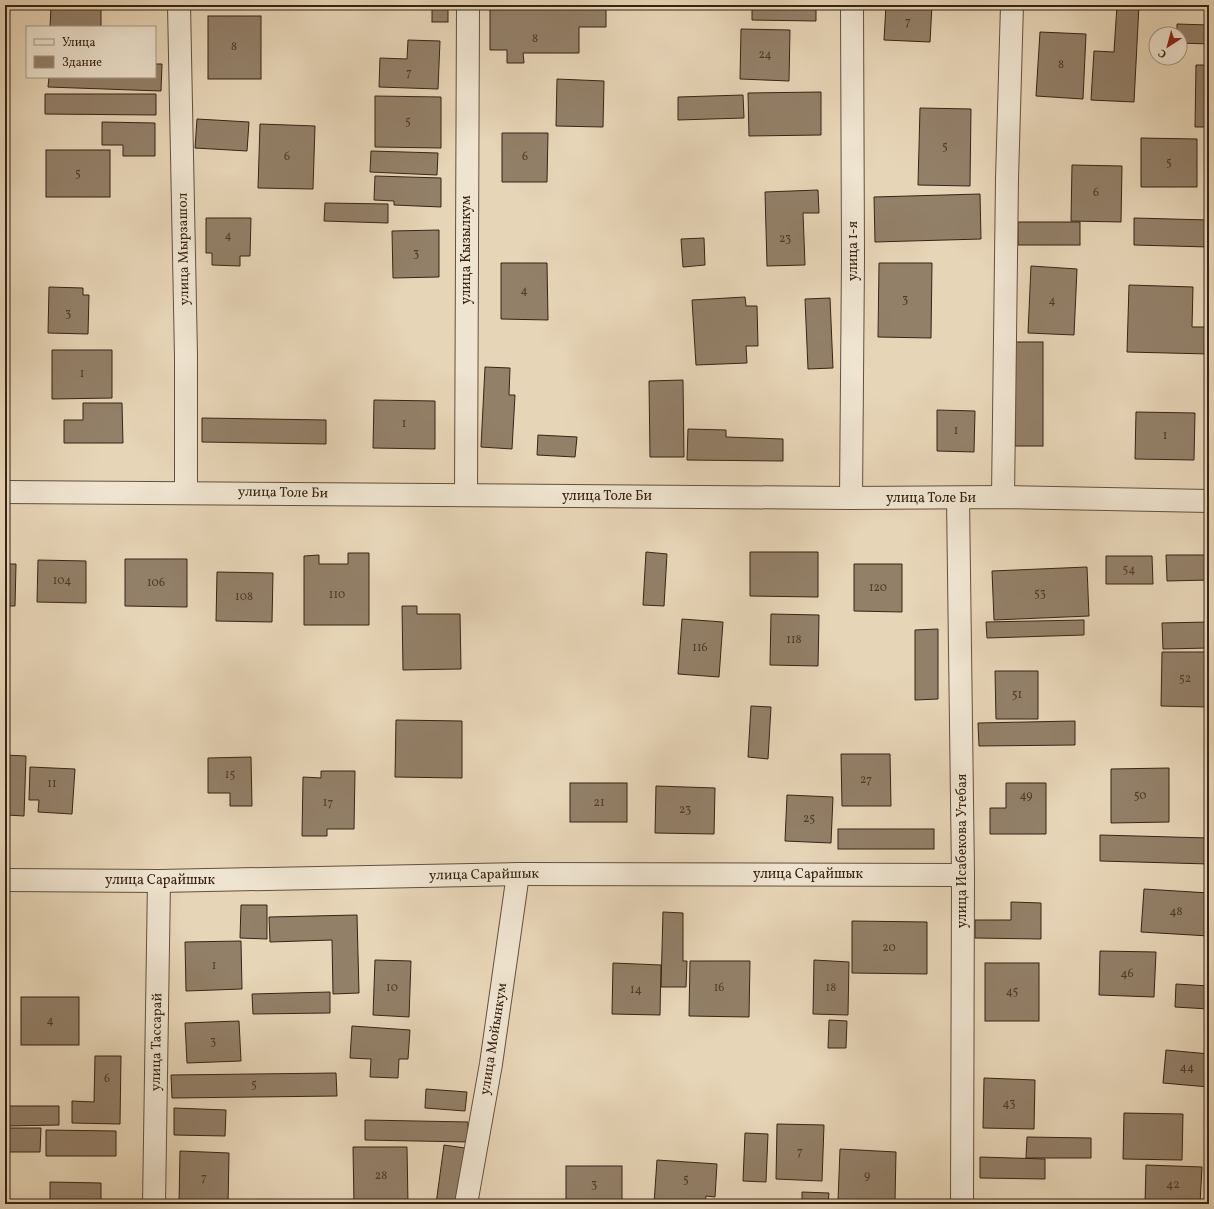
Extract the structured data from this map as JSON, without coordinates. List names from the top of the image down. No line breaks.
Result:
{"streets":{"street":["улица Мырзашол","улица Кызылкум","улица 1-я","улица Толе Би","улица Исабекова Утебая","улица Сарайшык","улица Мойынкум","улица Тассарай"]},"crossings":[["улица Мырзашол","улица Толе Би"],["улица Кызылкум","улица Толе Би"],["улица 1-я","улица Толе Би"],["улица Толе Би","улица Исабекова Утебая"],["улица Исабекова Утебая","улица Сарайшык"],["улица Сарайшык","улица Мойынкум"],["улица Сарайшык","улица Тассарай"]],"house_numbers":["7","8","8","24","8","7","5","5","6","6","5","5","6","4","23","3","4","3","4","3","1","1","1","1","54","104","106","120","53","110","108","118","116","52","51","15","27","11","49","50","17","21","23","25","48","20","1","46","10","16","18","14","45","4","3","44","6","5","43","7","28","9","7","5","3","42"],"legend":["Улица","Здание"],"north":"bottom left"}
